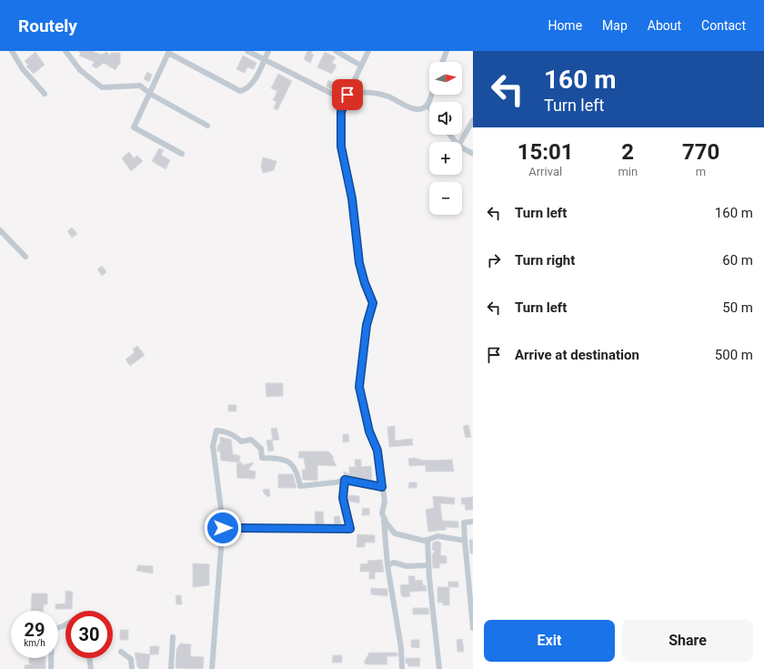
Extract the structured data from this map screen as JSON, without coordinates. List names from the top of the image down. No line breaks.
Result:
{"north":"right","page":{"header":"Routely","nav":["Home","Map","About","Contact"],"turn":["160 m","Turn left"],"map_buttons":["+","−"],"eta":["15:01","Arrival","2","min","770","m"],"list":[{"name":"Turn left","value":"160 m"},{"name":"Turn right","value":"60 m"},{"name":"Turn left","value":"50 m"},{"name":"Arrive at destination","value":"500 m"}],"speed":"29 km/h","limit":"30","buttons":["Exit","Share"]}}
